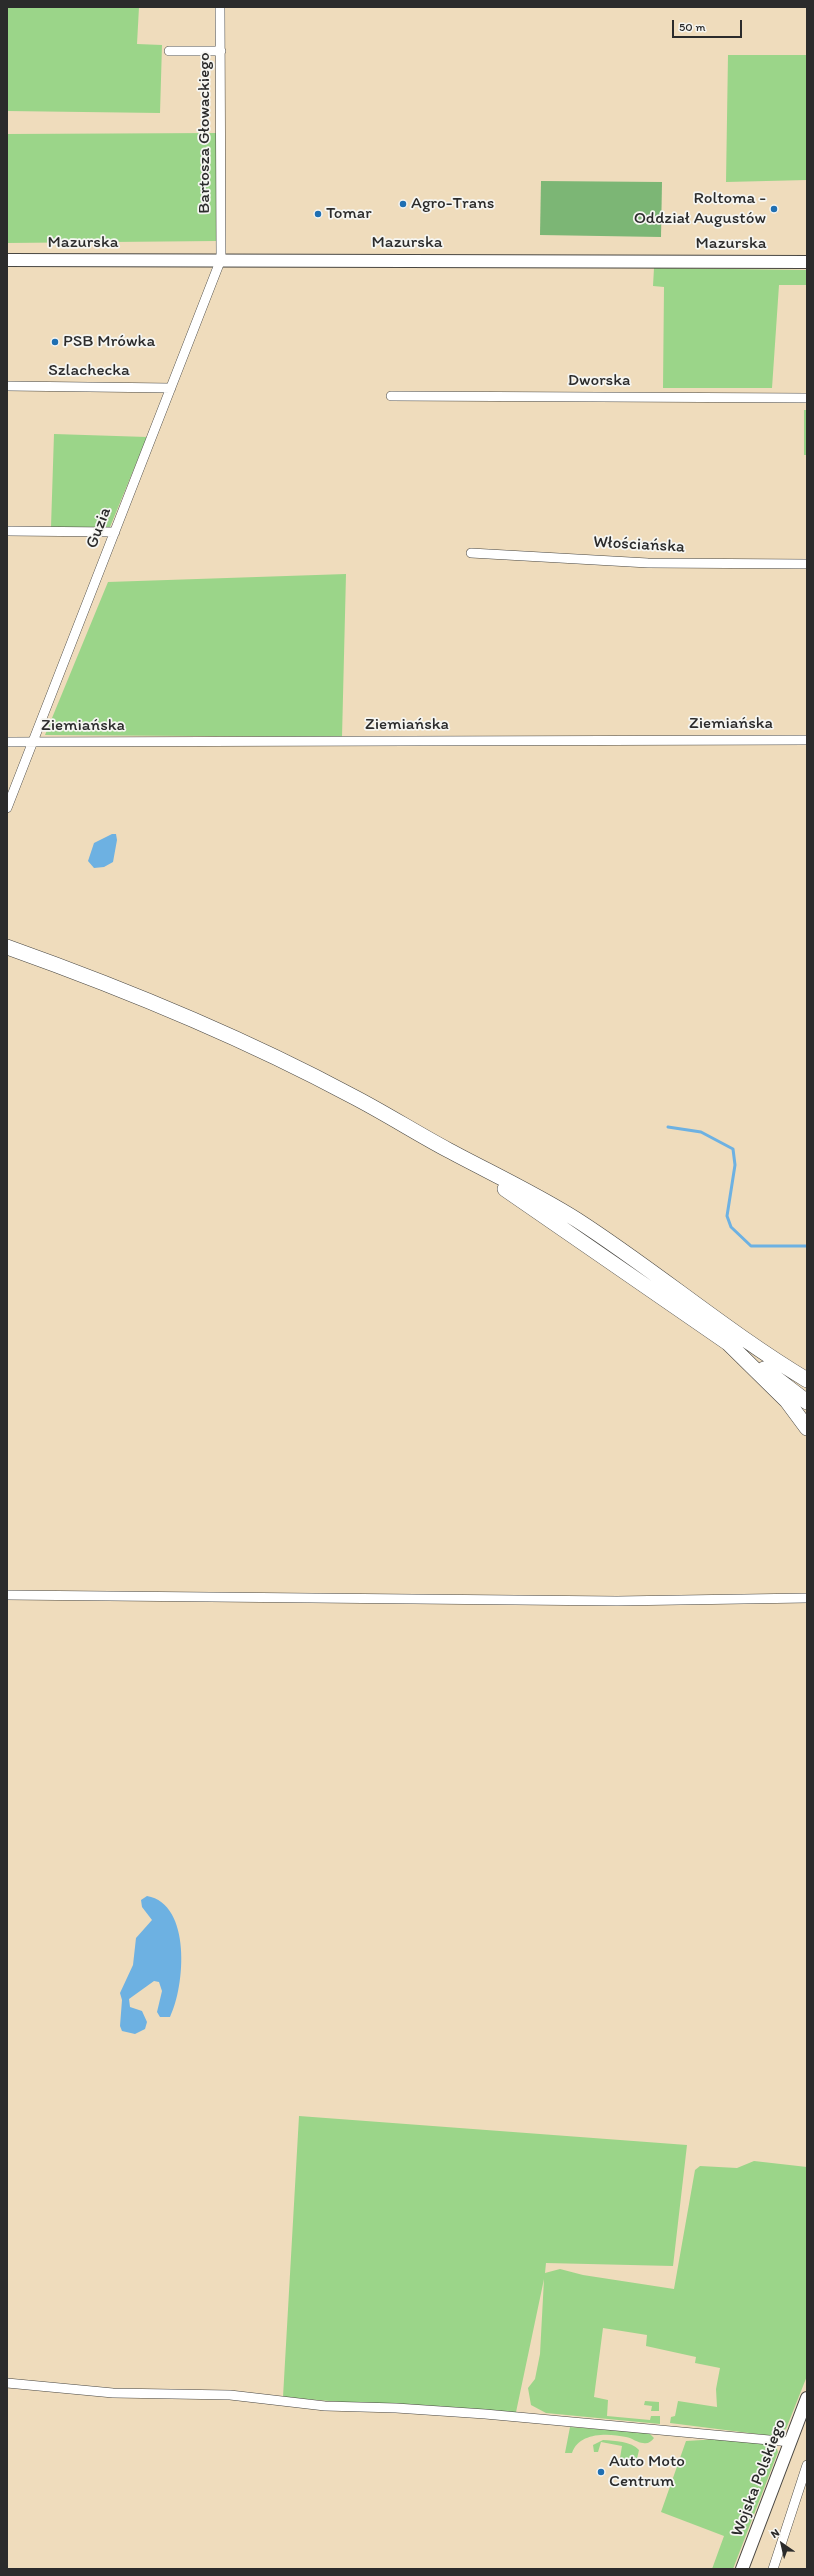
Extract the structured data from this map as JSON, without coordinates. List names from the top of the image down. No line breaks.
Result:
{"streets":{"main road":["Mazurska","Wojska Polskiego"],"street":["Bartosza Głowackiego","Szlachecka","Dworska","Guzia","Włościańska","Ziemiańska"]},"crossings":[["Bartosza Głowackiego","Mazurska"],["Bartosza Głowackiego","Guzia"],["Mazurska","Guzia"],["Szlachecka","Guzia"],["Guzia","Ziemiańska"]],"places":["Agro-Trans","Roltoma - Oddział Augustów","Tomar","PSB Mrówka","Auto Moto Centrum"],"scale_bar":"50 m","north":"top left"}
